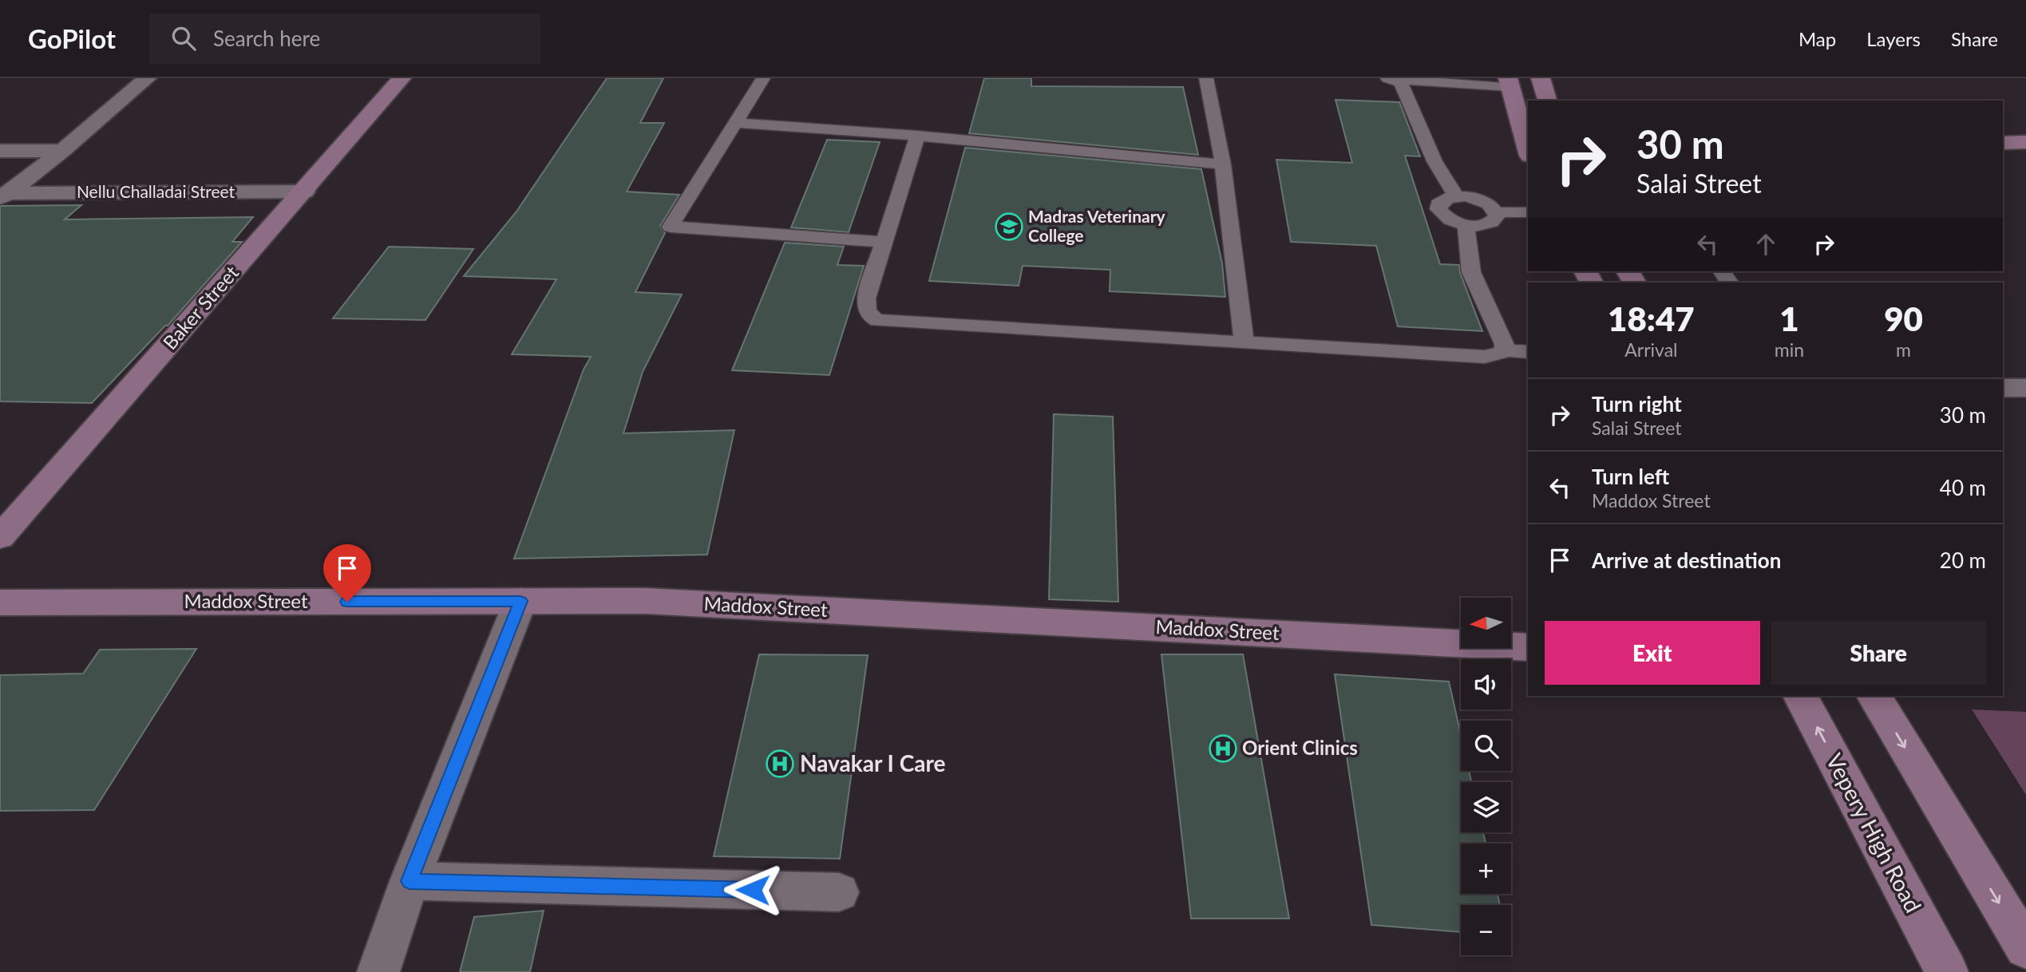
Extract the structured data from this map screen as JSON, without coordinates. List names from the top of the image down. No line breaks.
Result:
{"streets":{"street":["Nellu Challadai Street","Baker Street","Maddox Street","Vepery High Road"]},"crossings":[["Nellu Challadai Street","Baker Street"]],"places":{"school or university":["Madras Veterinary College"],"hospital":["Orient Clinics","Navakar I Care"]},"north":"left","page":{"header":"GoPilot","search":"Search here","nav":["Map","Layers","Share"],"turn":["30 m","Salai Street"],"eta":["18:47","Arrival","1","min","90","m"],"list":[{"name":"Turn right","note":"Salai Street","value":"30 m"},{"name":"Turn left","note":"Maddox Street","value":"40 m"},{"name":"Arrive at destination","value":"20 m"}],"map_buttons":["+","−"],"buttons":["Exit","Share"]}}
